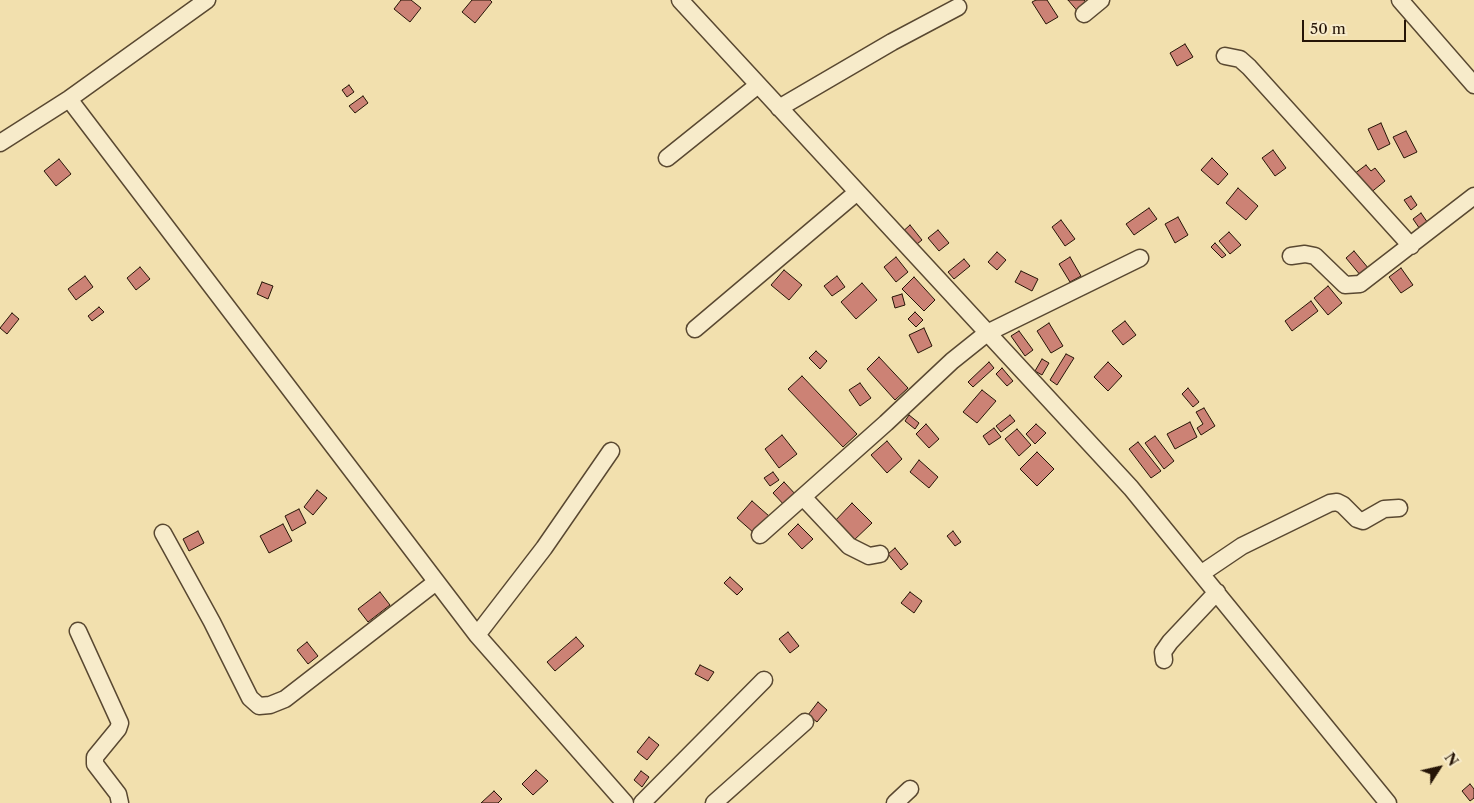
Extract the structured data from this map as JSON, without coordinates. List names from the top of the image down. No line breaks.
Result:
{"scale_bar":"50 m","north":"top right"}
